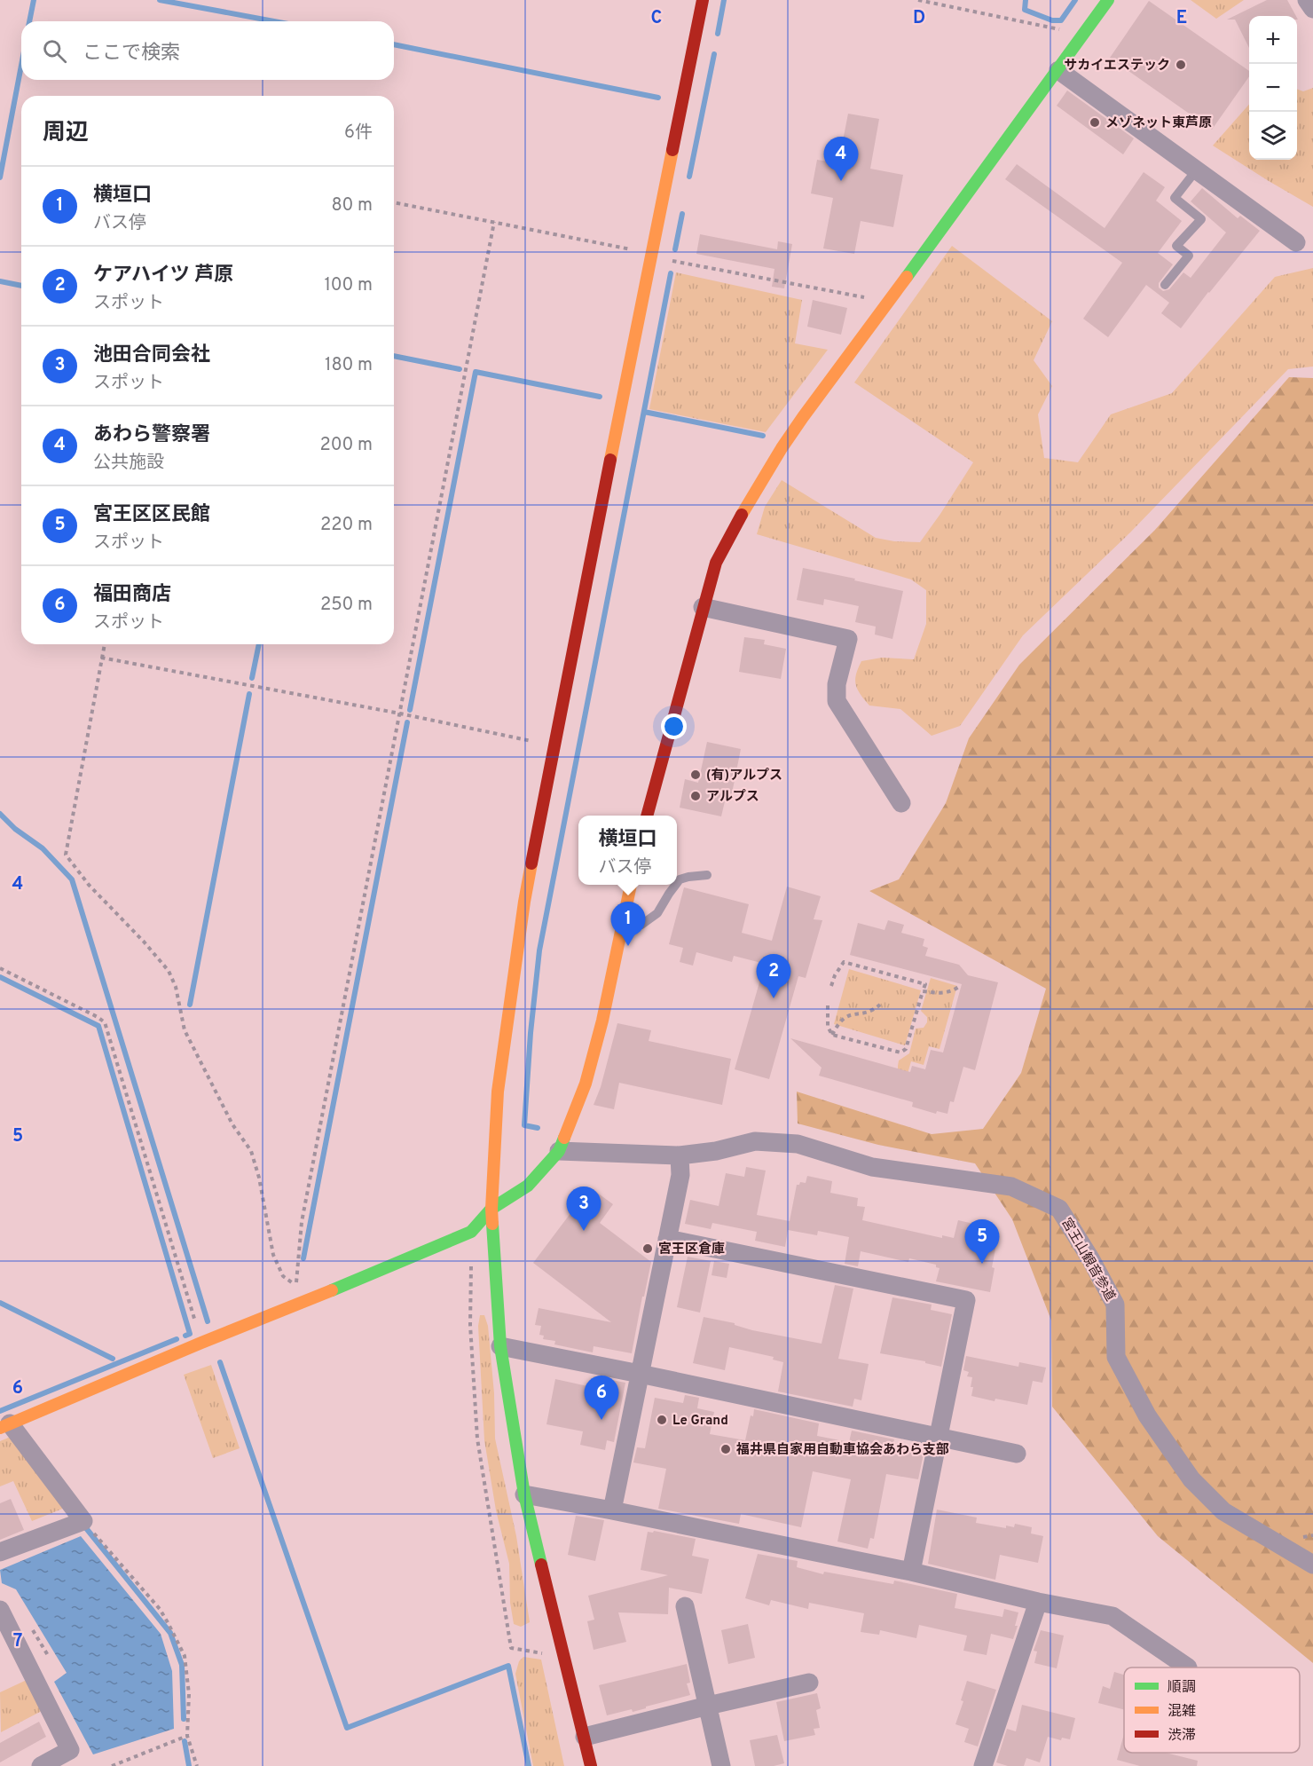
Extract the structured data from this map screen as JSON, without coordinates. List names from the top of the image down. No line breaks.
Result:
{"streets":{"street":["宮王山観音参道"]},"places":["サカイエステック","メゾネット東芦原","(有)アルプス","アルプス","宮王区倉庫","Le Grand","福井県自家用自動車協会あわら支部"],"legend":["順調","混雑","渋滞"],"page":{"map_buttons":["+","−"],"search":"ここで検索","heading":["周辺","6件"],"pins":["4","1","2","3","5","6"],"list":[{"mark":"1","name":"横垣口","note":"バス停","value":"80 m"},{"mark":"2","name":"ケアハイツ 芦原","note":"スポット","value":"100 m"},{"mark":"3","name":"池田合同会社","note":"スポット","value":"180 m"},{"mark":"4","name":"あわら警察署","note":"公共施設","value":"200 m"},{"mark":"5","name":"宮王区区民館","note":"スポット","value":"220 m"},{"mark":"6","name":"福田商店","note":"スポット","value":"250 m"}],"popup":["横垣口","バス停"]},"grid":{"columns":["C","D","E"],"rows":["4","5","6","7"]}}
